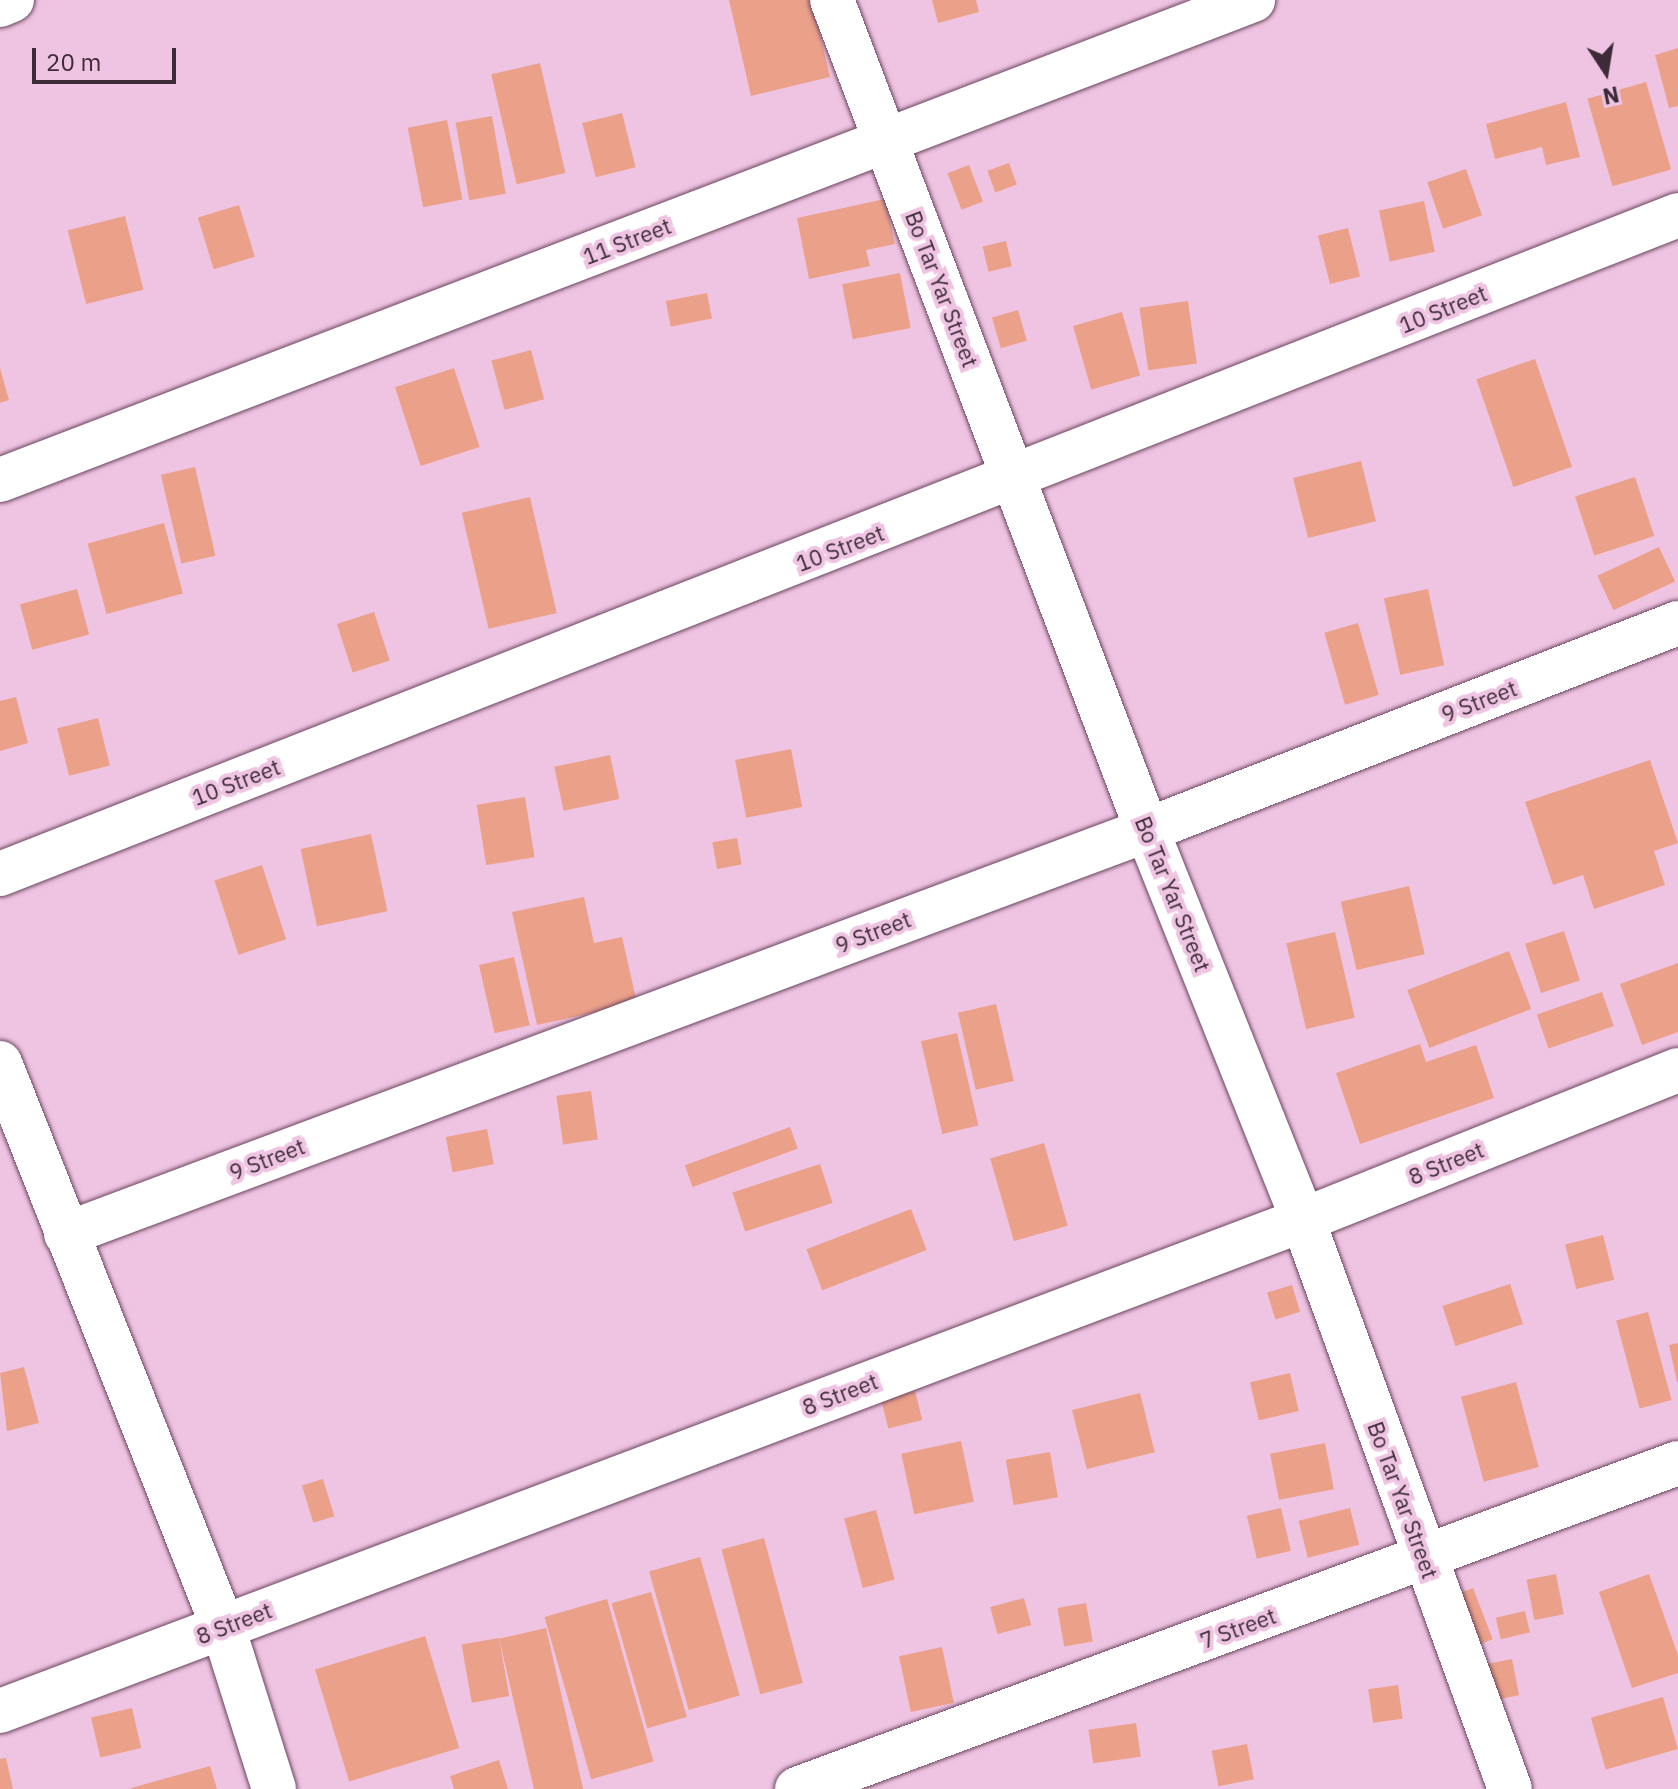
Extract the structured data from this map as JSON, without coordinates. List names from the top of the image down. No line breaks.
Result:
{"streets":{"street":["11 Street","Bo Tar Yar Street","10 Street","9 Street","8 Street","7 Street"]},"crossings":[["11 Street","Bo Tar Yar Street"],["Bo Tar Yar Street","10 Street"],["Bo Tar Yar Street","9 Street"],["Bo Tar Yar Street","8 Street"],["Bo Tar Yar Street","7 Street"]],"scale_bar":"20 m","north":"bottom"}
